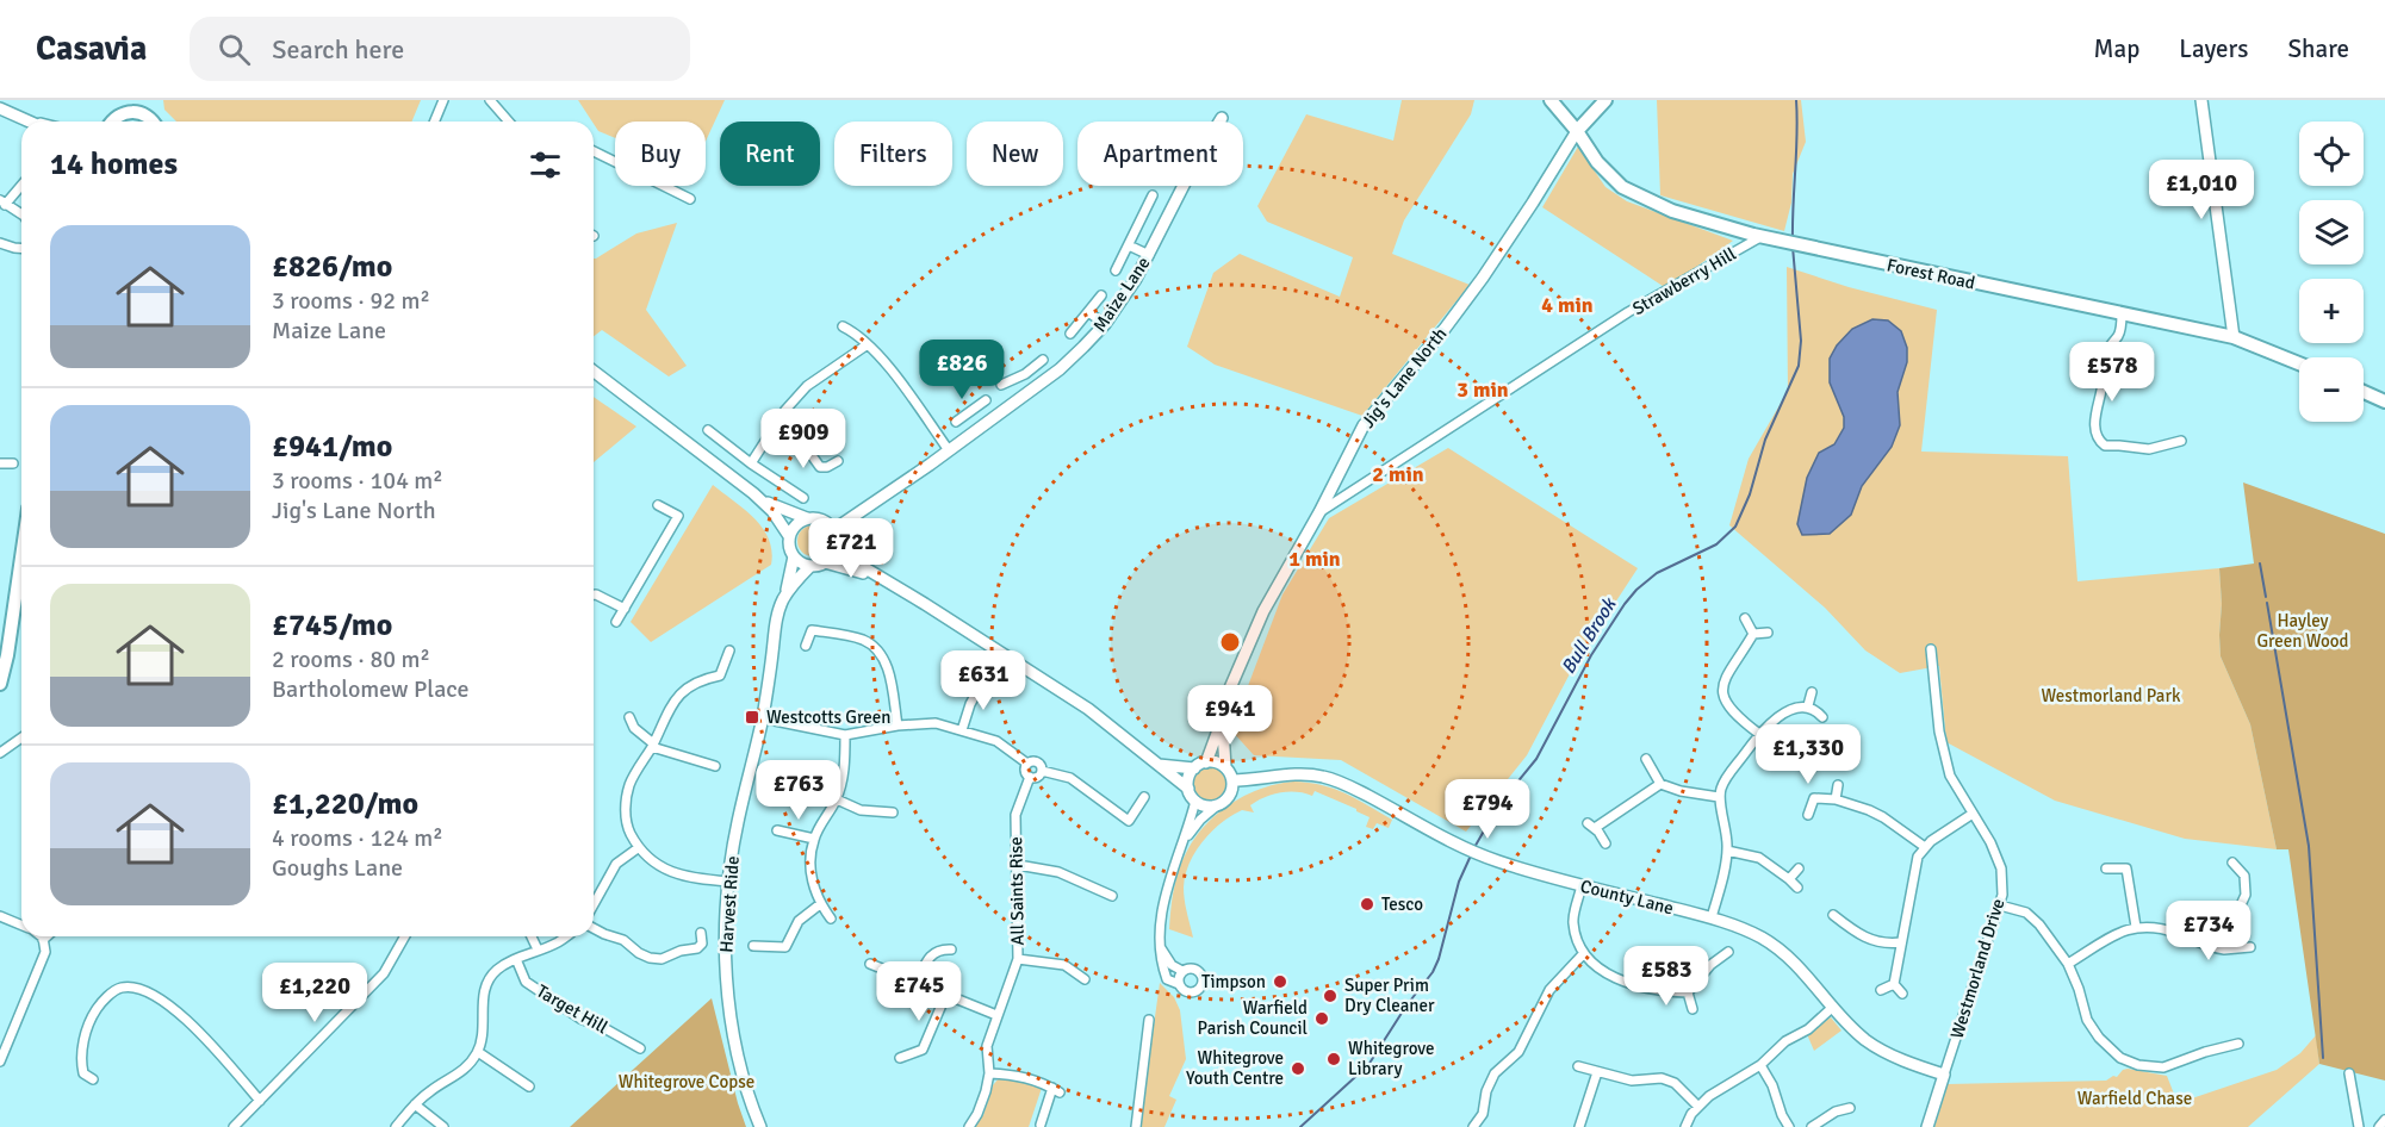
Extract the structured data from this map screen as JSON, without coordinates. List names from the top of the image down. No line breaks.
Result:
{"streets":{"main road":["Forest Road"],"street":["Strawberry Hill","Maize Lane","Jig's Lane North","All Saints Rise","County Lane","Harvest Ride","Westmorland Drive","Target Hill"]},"crossings":[["Forest Road","Strawberry Hill"],["Forest Road","Jig's Lane North"],["Strawberry Hill","Jig's Lane North"],["Maize Lane","Harvest Ride"],["Jig's Lane North","County Lane"],["County Lane","Westmorland Drive"]],"water":["Bull Brook"],"parks":["Hayley Green Wood","Westmorland Park","Whitegrove Copse","Warfield Chase"],"places":{"transit":["Westcotts Green"],"other":["Tesco","Timpson","Super Prim Dry Cleaner","Warfield Parish Council","Whitegrove Library","Whitegrove Youth Centre"]},"page":{"header":"Casavia","search":"Search here","nav":["Map","Layers","Share"],"map_buttons":["+","−"],"chip":["Buy","Rent","Filters","New","Apartment"],"heading":"14 homes","price":["£1,010","£826","£578","£909","£721","£631","£941","£1,330","£763","£794","£734","£583","£745","£1,220"],"list":[{"name":"£826/mo","note":"3 rooms · 92 m² · Maize Lane"},{"name":"£941/mo","note":"3 rooms · 104 m² · Jig's Lane North"},{"name":"£745/mo","note":"2 rooms · 80 m² · Bartholomew Place"},{"name":"£1,220/mo","note":"4 rooms · 124 m² · Goughs Lane"}]},"rings":["4 min","3 min","2 min","1 min"]}
